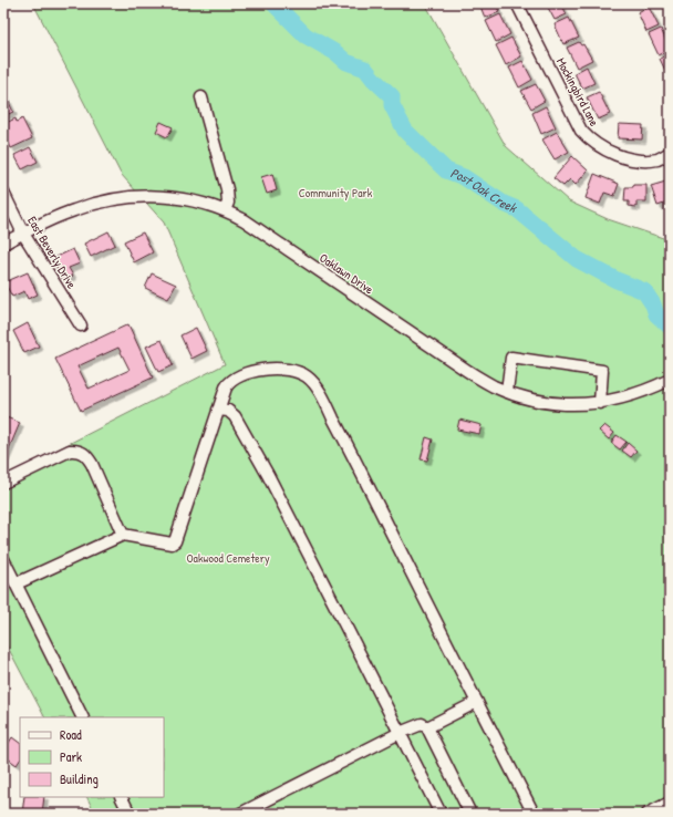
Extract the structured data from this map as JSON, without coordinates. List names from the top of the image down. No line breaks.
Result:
{"streets":{"street":["Mockingbird Lane","East Beverly Drive","Oaklawn Drive"]},"crossings":[["East Beverly Drive","Oaklawn Drive"]],"water":["Post Oak Creek"],"parks":["Community Park","Oakwood Cemetery"],"legend":["Road","Park","Building"]}
